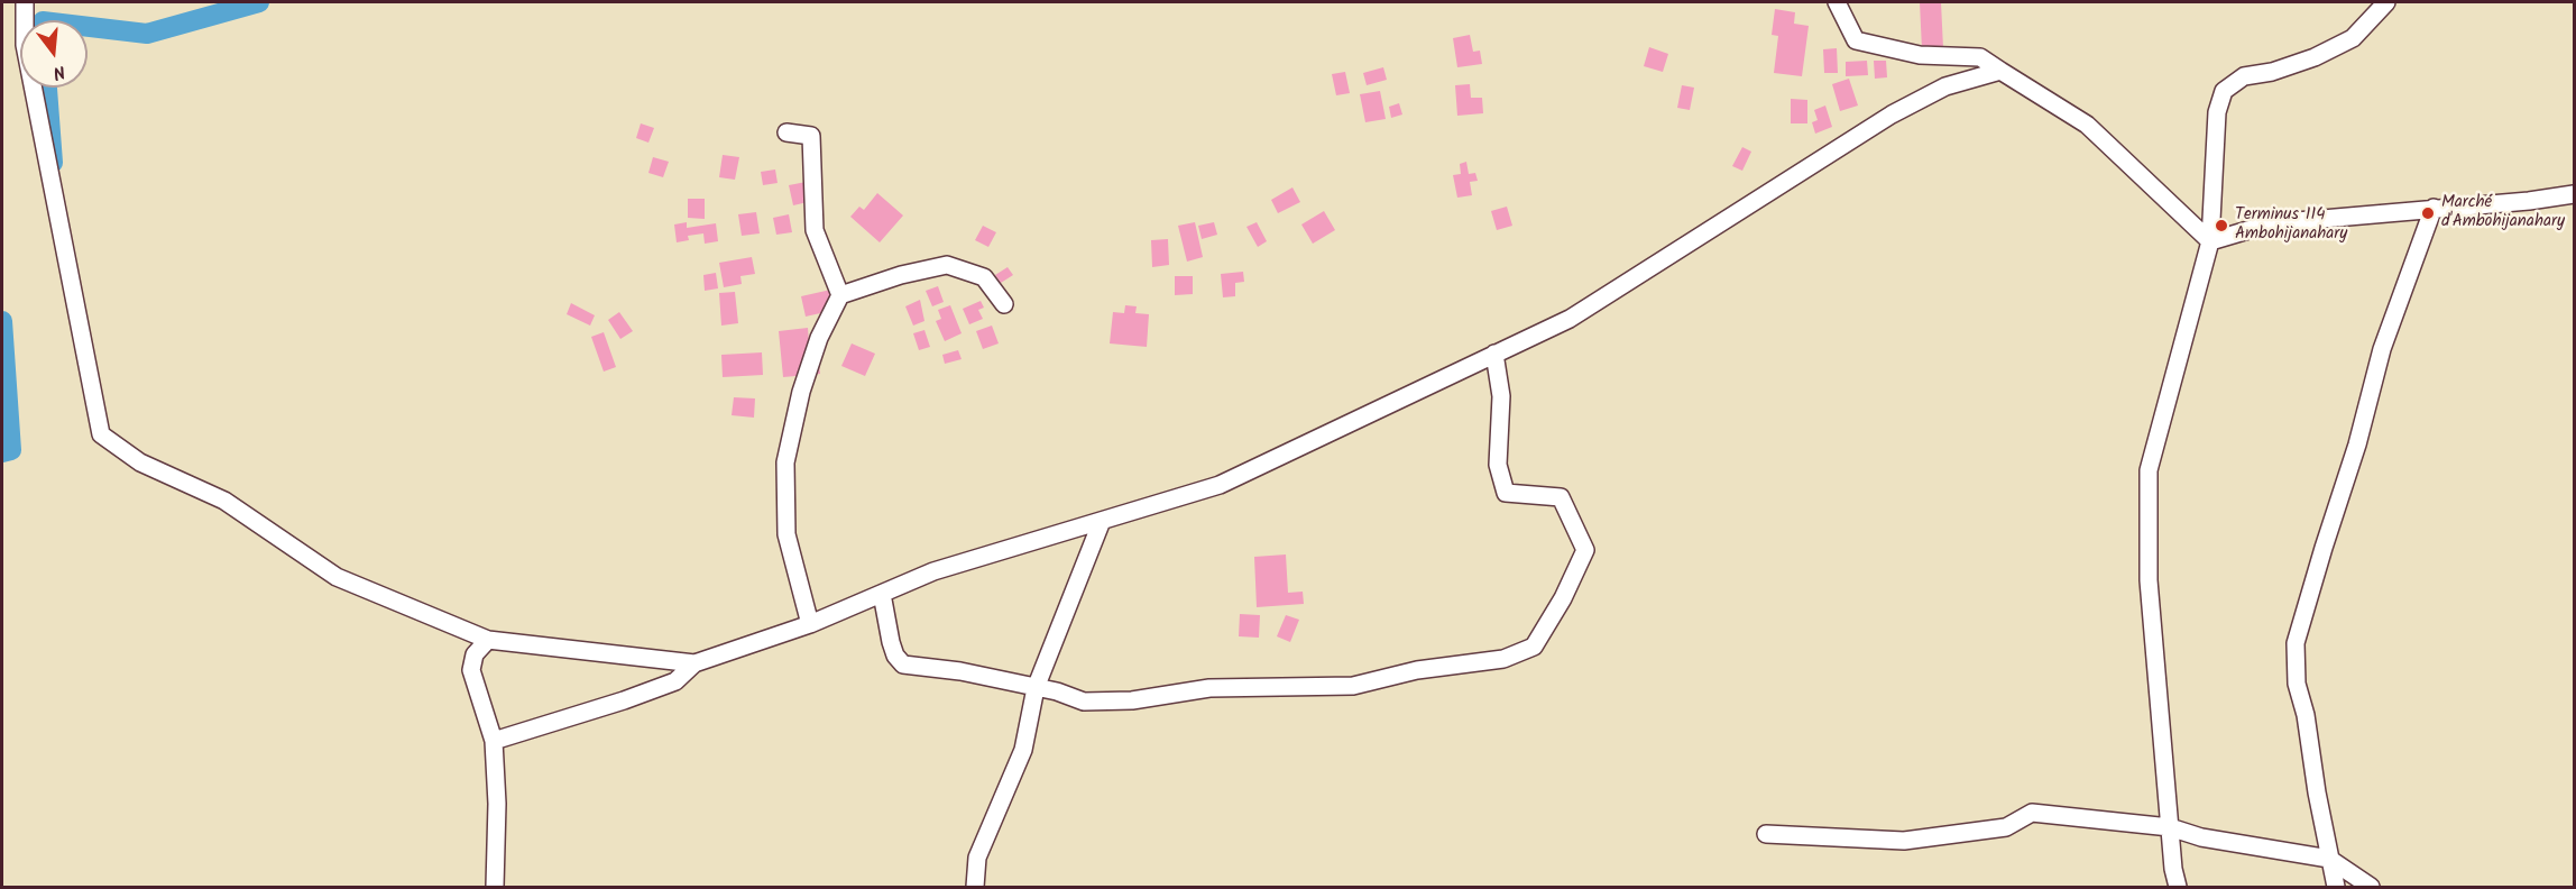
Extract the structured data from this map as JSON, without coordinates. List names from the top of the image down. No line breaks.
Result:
{"places":["Marché d'Ambohijanahary","Terminus 114 Ambohijanahary"],"north":"bottom"}
